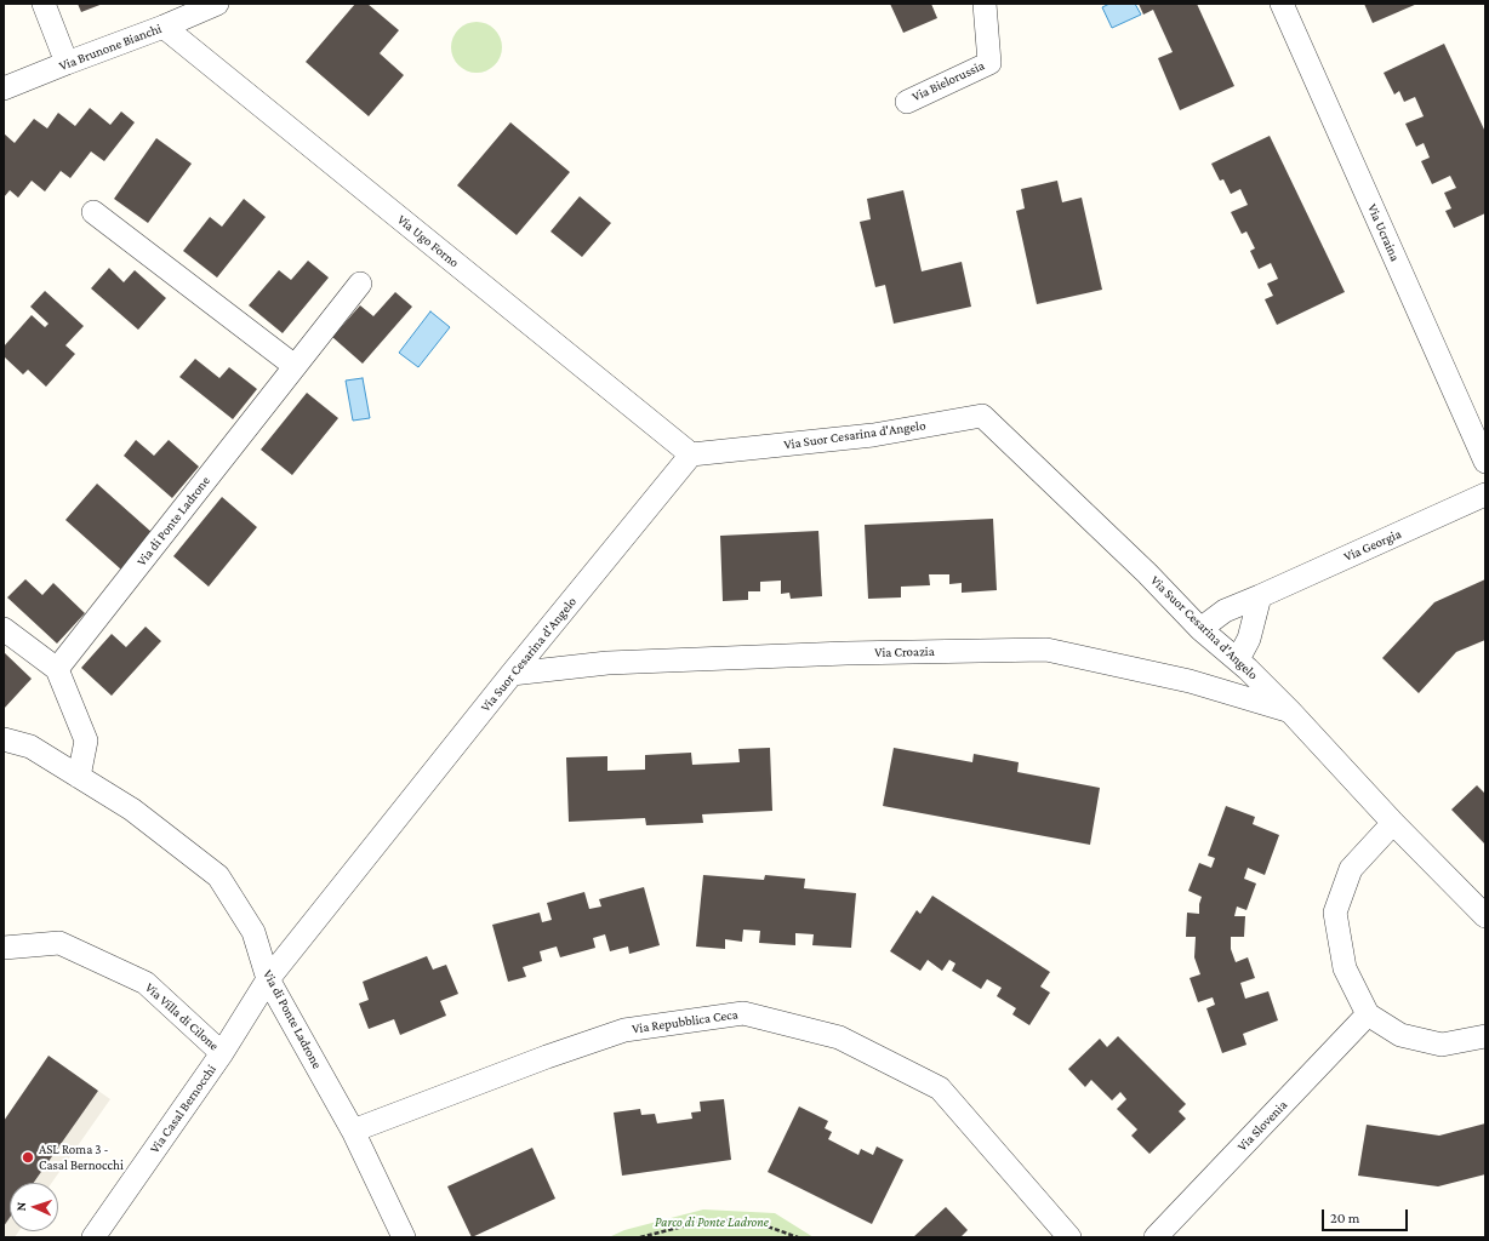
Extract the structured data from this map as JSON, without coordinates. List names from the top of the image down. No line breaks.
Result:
{"streets":{"street":["Via Brunone Bianchi","Via Bielorussia","Via Ucraina","Via Ugo Forno","Via Suor Cesarina d'Angelo","Via di Ponte Ladrone","Via Georgia","Via Croazia","Via Villa di Cilone","Via Repubblica Ceca","Via Casal Bernocchi","Via Slovenia"]},"crossings":[["Via Brunone Bianchi","Via Ugo Forno"],["Via Ugo Forno","Via Suor Cesarina d'Angelo"],["Via Suor Cesarina d'Angelo","Via di Ponte Ladrone"],["Via Suor Cesarina d'Angelo","Via Georgia"],["Via Suor Cesarina d'Angelo","Via Croazia"],["Via Suor Cesarina d'Angelo","Via Casal Bernocchi"],["Via di Ponte Ladrone","Via Repubblica Ceca"],["Via di Ponte Ladrone","Via Casal Bernocchi"],["Via Villa di Cilone","Via Casal Bernocchi"]],"parks":["Parco di Ponte Ladrone"],"places":["ASL Roma 3 - Casal Bernocchi"],"scale_bar":"20 m","north":"left"}
